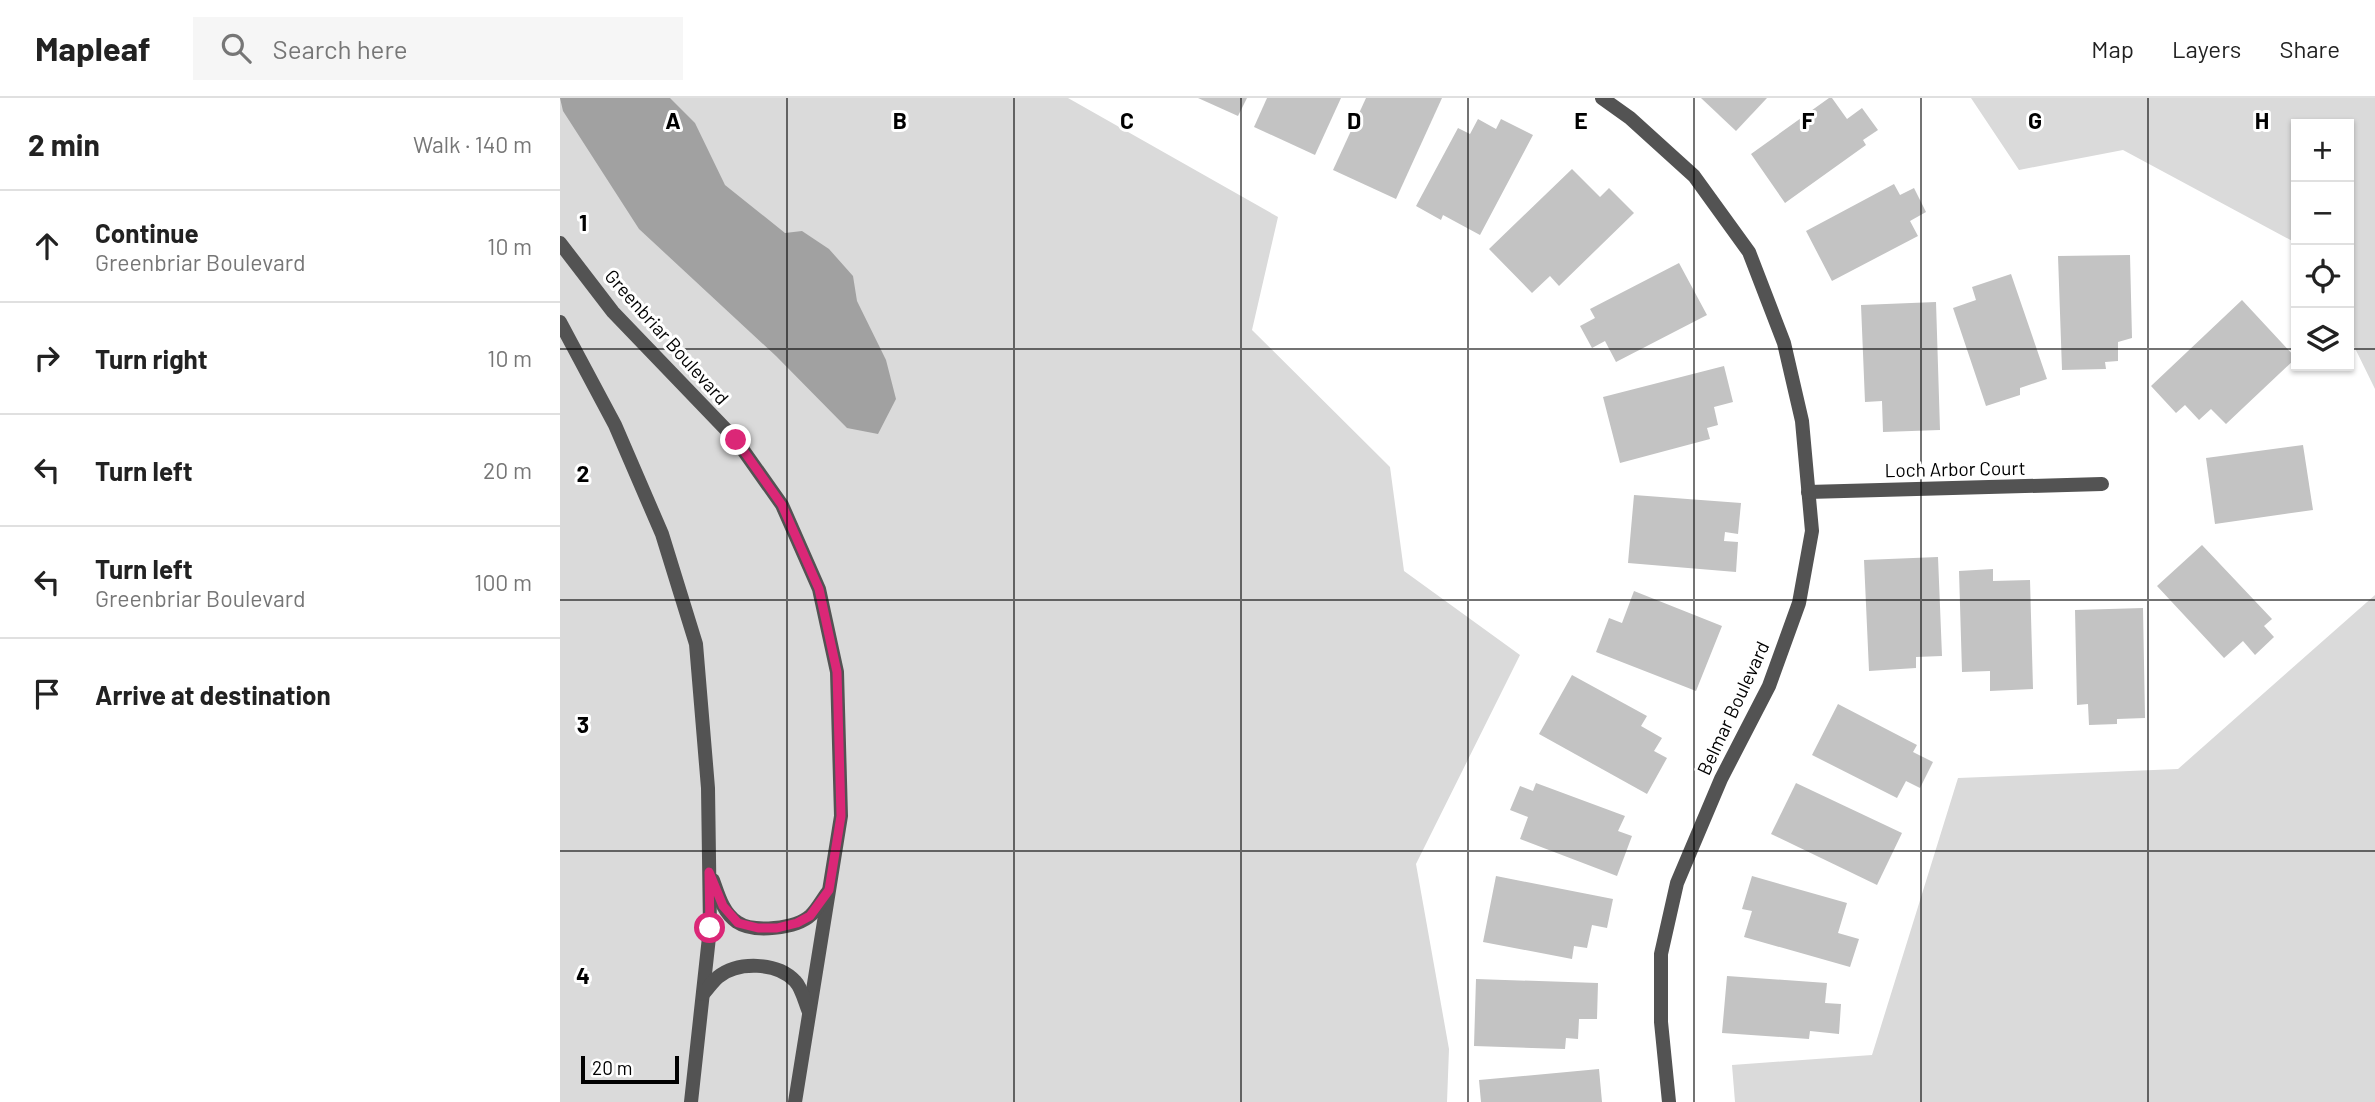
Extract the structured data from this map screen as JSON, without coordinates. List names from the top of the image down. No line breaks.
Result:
{"streets":{"street":["Greenbriar Boulevard","Loch Arbor Court","Belmar Boulevard"]},"crossings":[["Loch Arbor Court","Belmar Boulevard"]],"scale_bar":"20 m","page":{"header":"Mapleaf","search":"Search here","nav":["Map","Layers","Share"],"heading":["2 min","Walk · 140 m"],"map_buttons":["+","−"],"list":[["Continue","Greenbriar Boulevard","10 m"],["Turn right","10 m"],["Turn left","20 m"],["Turn left","Greenbriar Boulevard","100 m"],"Arrive at destination"],"scale":"20 m"},"grid":{"columns":["A","B","C","D","E","F","G","H"],"rows":["1","2","3","4"]}}
